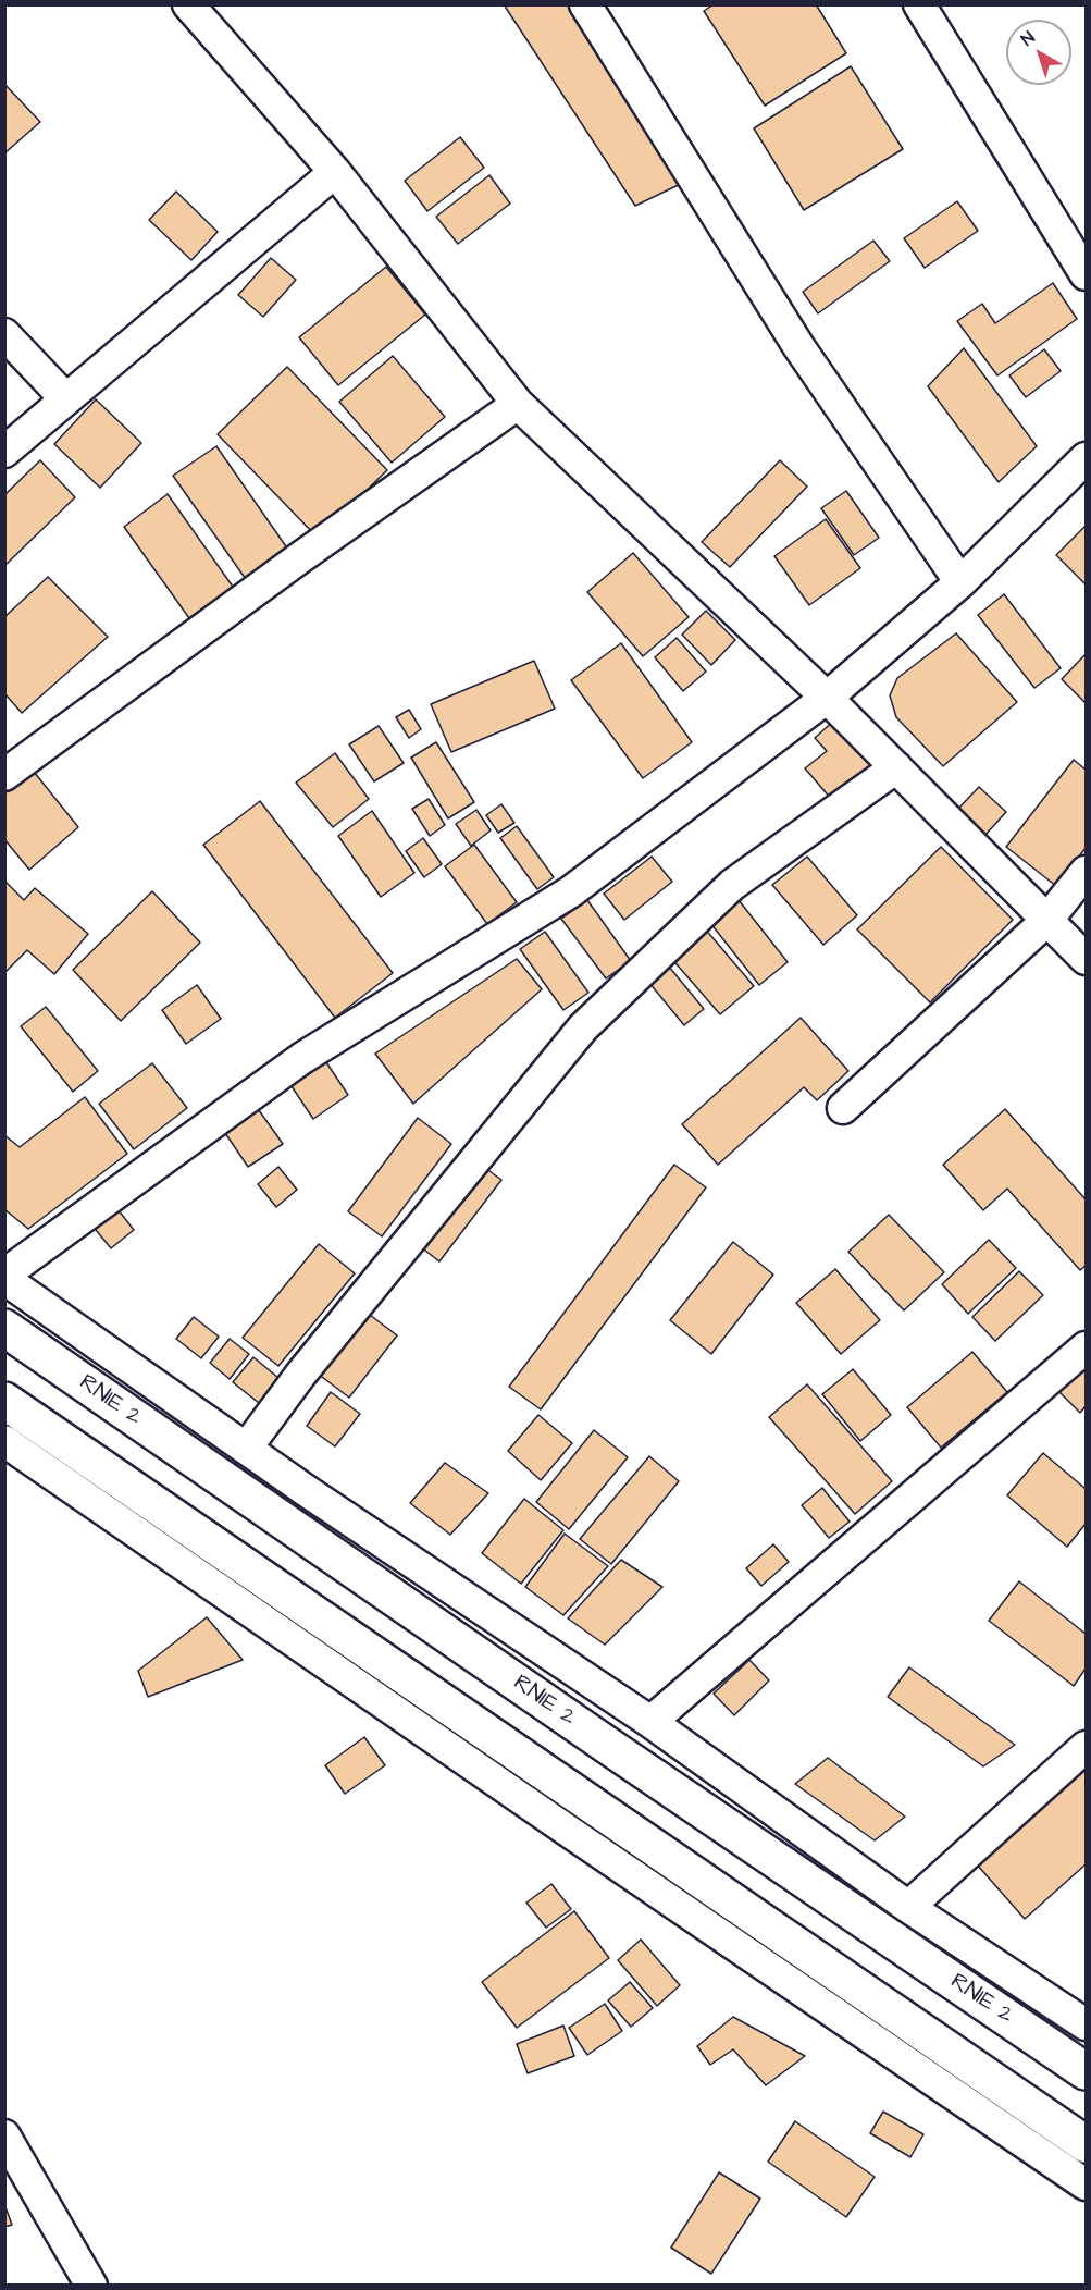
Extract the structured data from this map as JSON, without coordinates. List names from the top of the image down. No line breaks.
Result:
{"streets":{"highway":["RNIE 2"]},"north":"top left"}
